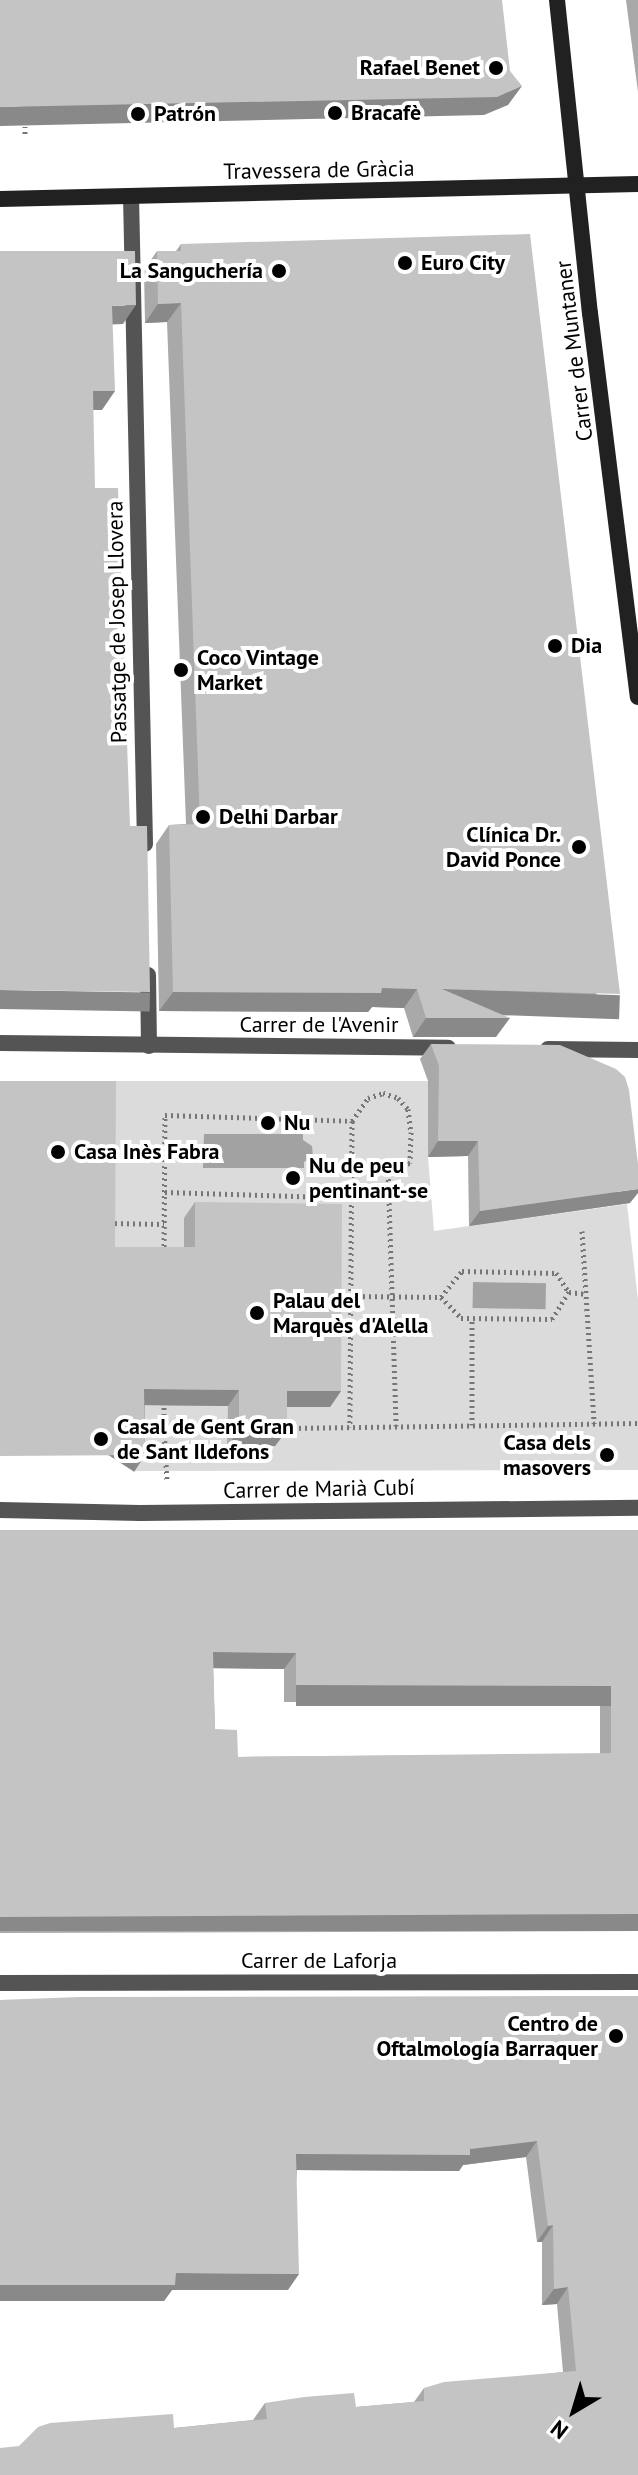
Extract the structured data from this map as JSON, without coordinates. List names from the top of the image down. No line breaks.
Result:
{"streets":{"street":["Travessera de Gràcia","Carrer de Muntaner","Passatge de Josep Llovera","Carrer de l'Avenir","Carrer de Marià Cubí","Carrer de Laforja"]},"crossings":[["Travessera de Gràcia","Carrer de Muntaner"],["Travessera de Gràcia","Passatge de Josep Llovera"]],"places":["Rafael Benet","Bracafè","Patrón","Euro City","La Sanguchería","Dia","Coco Vintage Market","Delhi Darbar","Clínica Dr. David Ponce","Nu","Casa Inès Fabra","Nu de peu pentinant-se","Palau del Marquès d'Alella","Casal de Gent Gran de Sant Ildefons","Casa dels masovers","Centro de Oftalmología Barraquer"],"north":"bottom left"}
